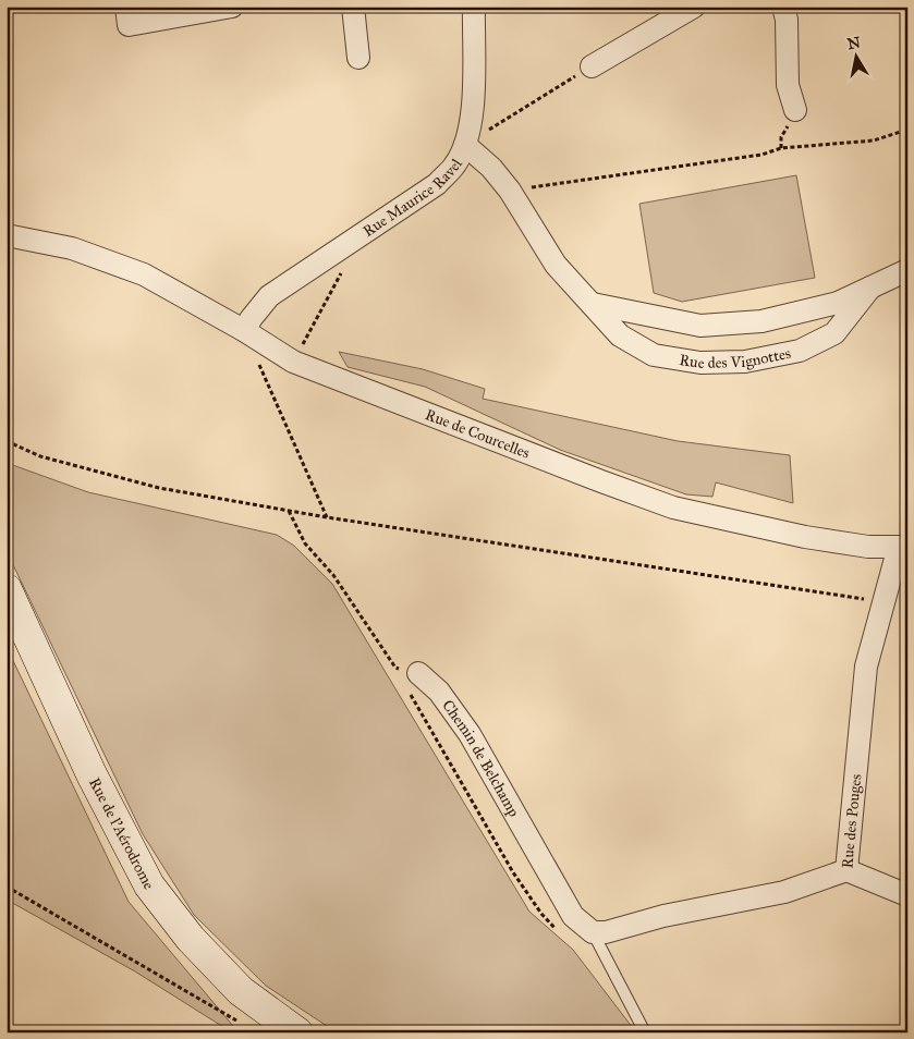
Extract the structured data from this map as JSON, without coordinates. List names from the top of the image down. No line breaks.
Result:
{"streets":{"street":["Rue Maurice Ravel","Rue des Vignottes","Rue de Courcelles","Chemin de Belchamp","Rue des Pouges","Rue de l'Aérodrome"]},"crossings":[["Rue Maurice Ravel","Rue des Vignottes"],["Rue Maurice Ravel","Rue de Courcelles"],["Rue de Courcelles","Rue des Pouges"],["Chemin de Belchamp","Rue des Pouges"]],"north":"top"}
